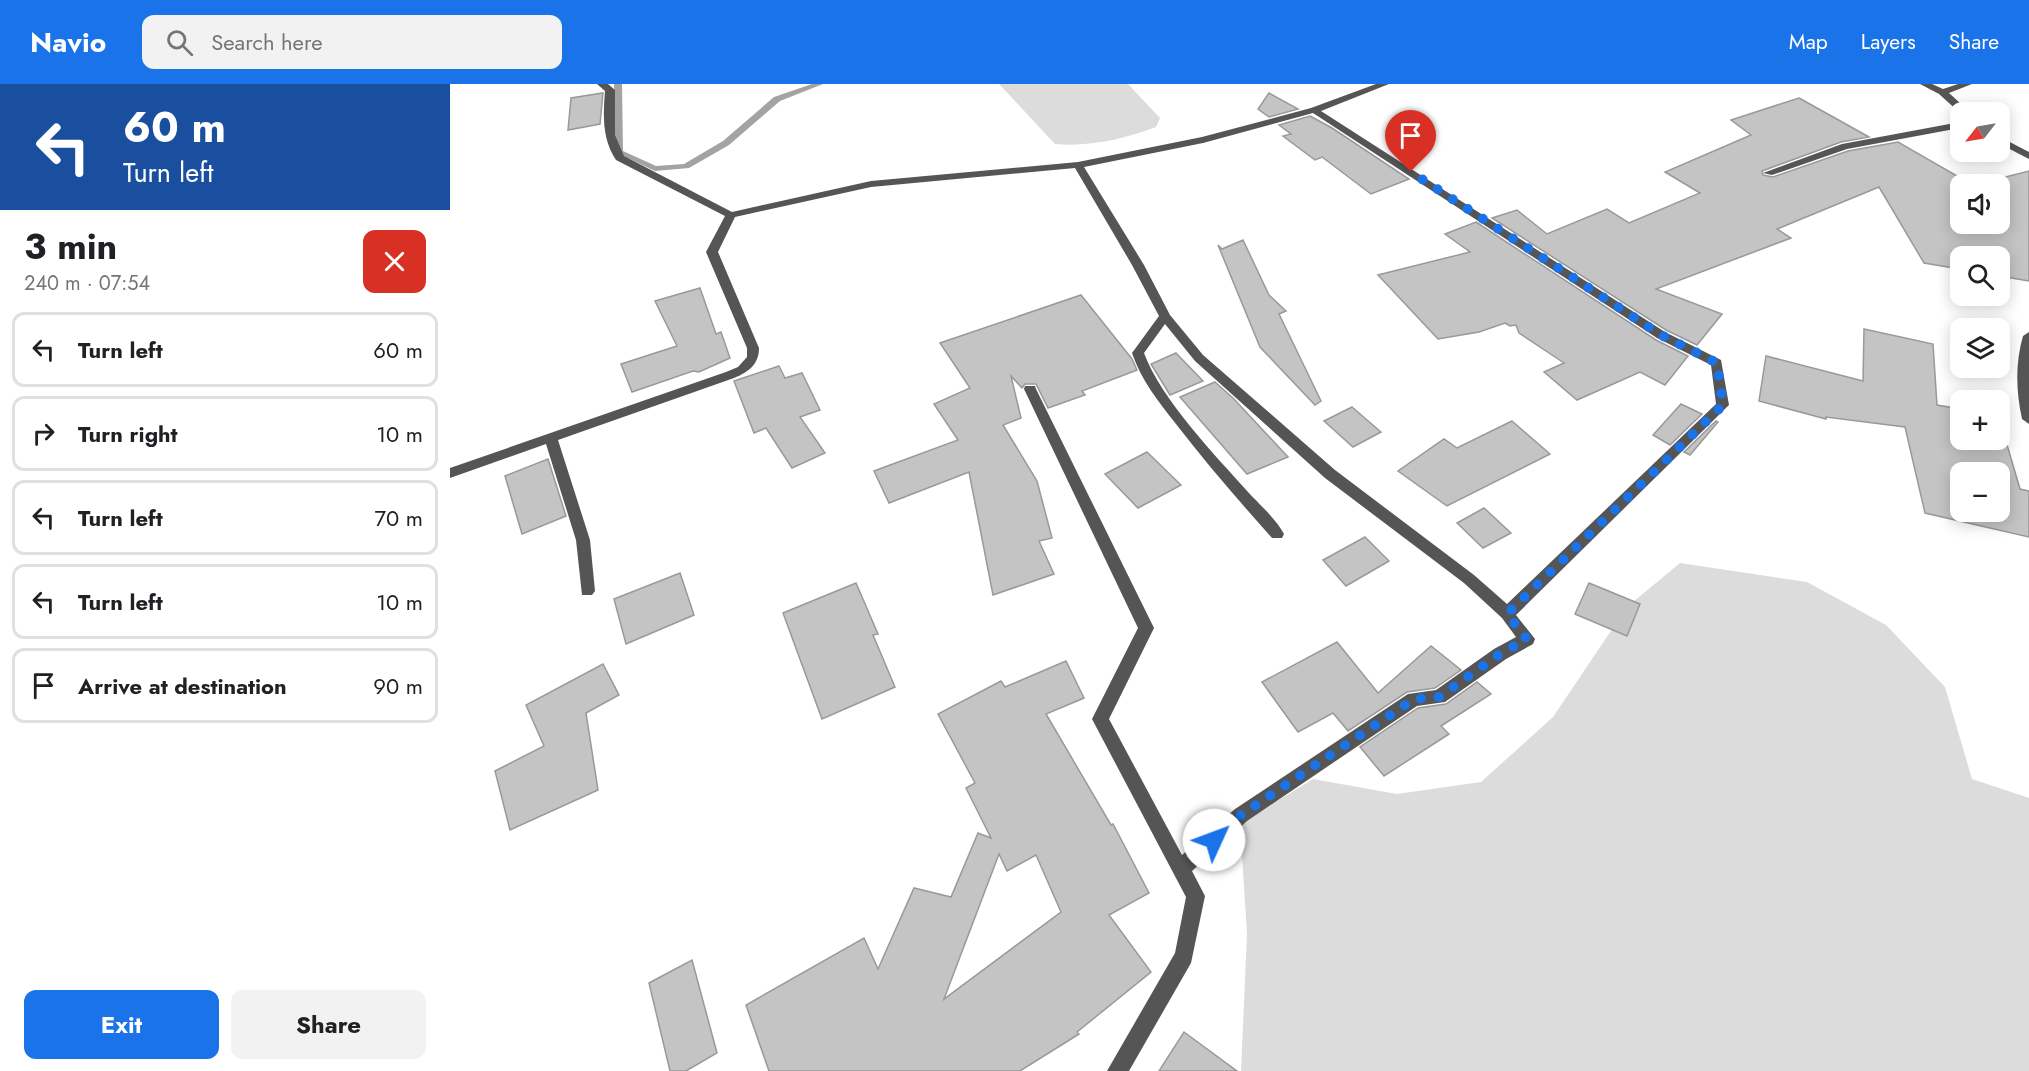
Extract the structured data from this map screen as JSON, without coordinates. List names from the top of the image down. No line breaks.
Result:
{"north":"bottom left","page":{"header":"Navio","search":"Search here","nav":["Map","Layers","Share"],"turn":["60 m","Turn left"],"map_buttons":["+","−"],"heading":["3 min","240 m · 07:54"],"list":[{"name":"Turn left","value":"60 m"},{"name":"Turn right","value":"10 m"},{"name":"Turn left","value":"70 m"},{"name":"Turn left","value":"10 m"},{"name":"Arrive at destination","value":"90 m"}],"buttons":["Exit","Share"]}}
